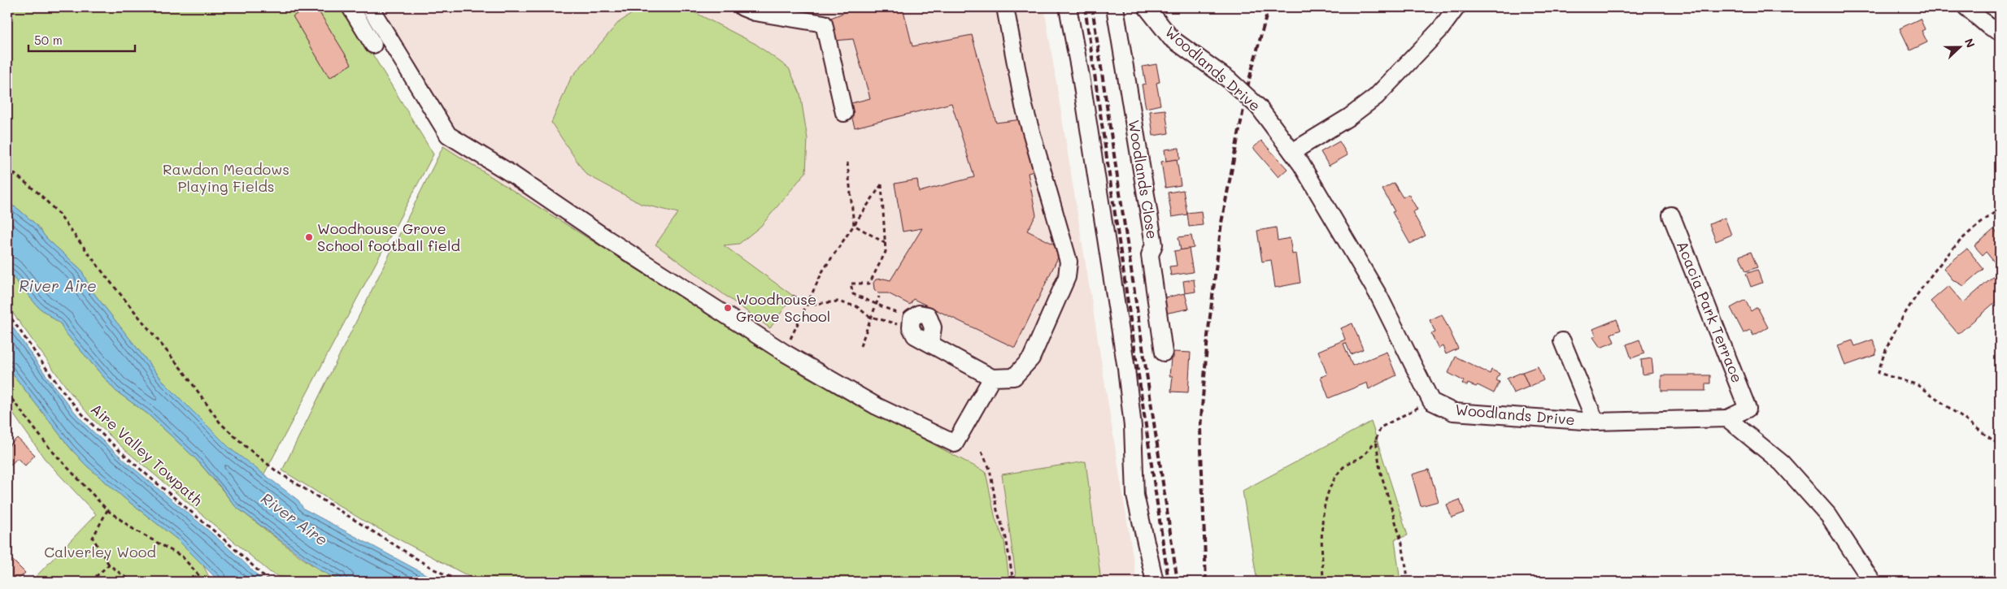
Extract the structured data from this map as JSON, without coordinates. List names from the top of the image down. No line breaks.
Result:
{"streets":{"street":["Woodlands Drive","Woodlands Close","Acacia Park Terrace"],"path":["Aire Valley Towpath"]},"crossings":[["Woodlands Drive","Acacia Park Terrace"]],"water":["River Aire"],"parks":["Rawdon Meadows Playing Fields","Calverley Wood"],"places":["Woodhouse Grove School football field","Woodhouse Grove School"],"scale_bar":"50 m","north":"right"}
